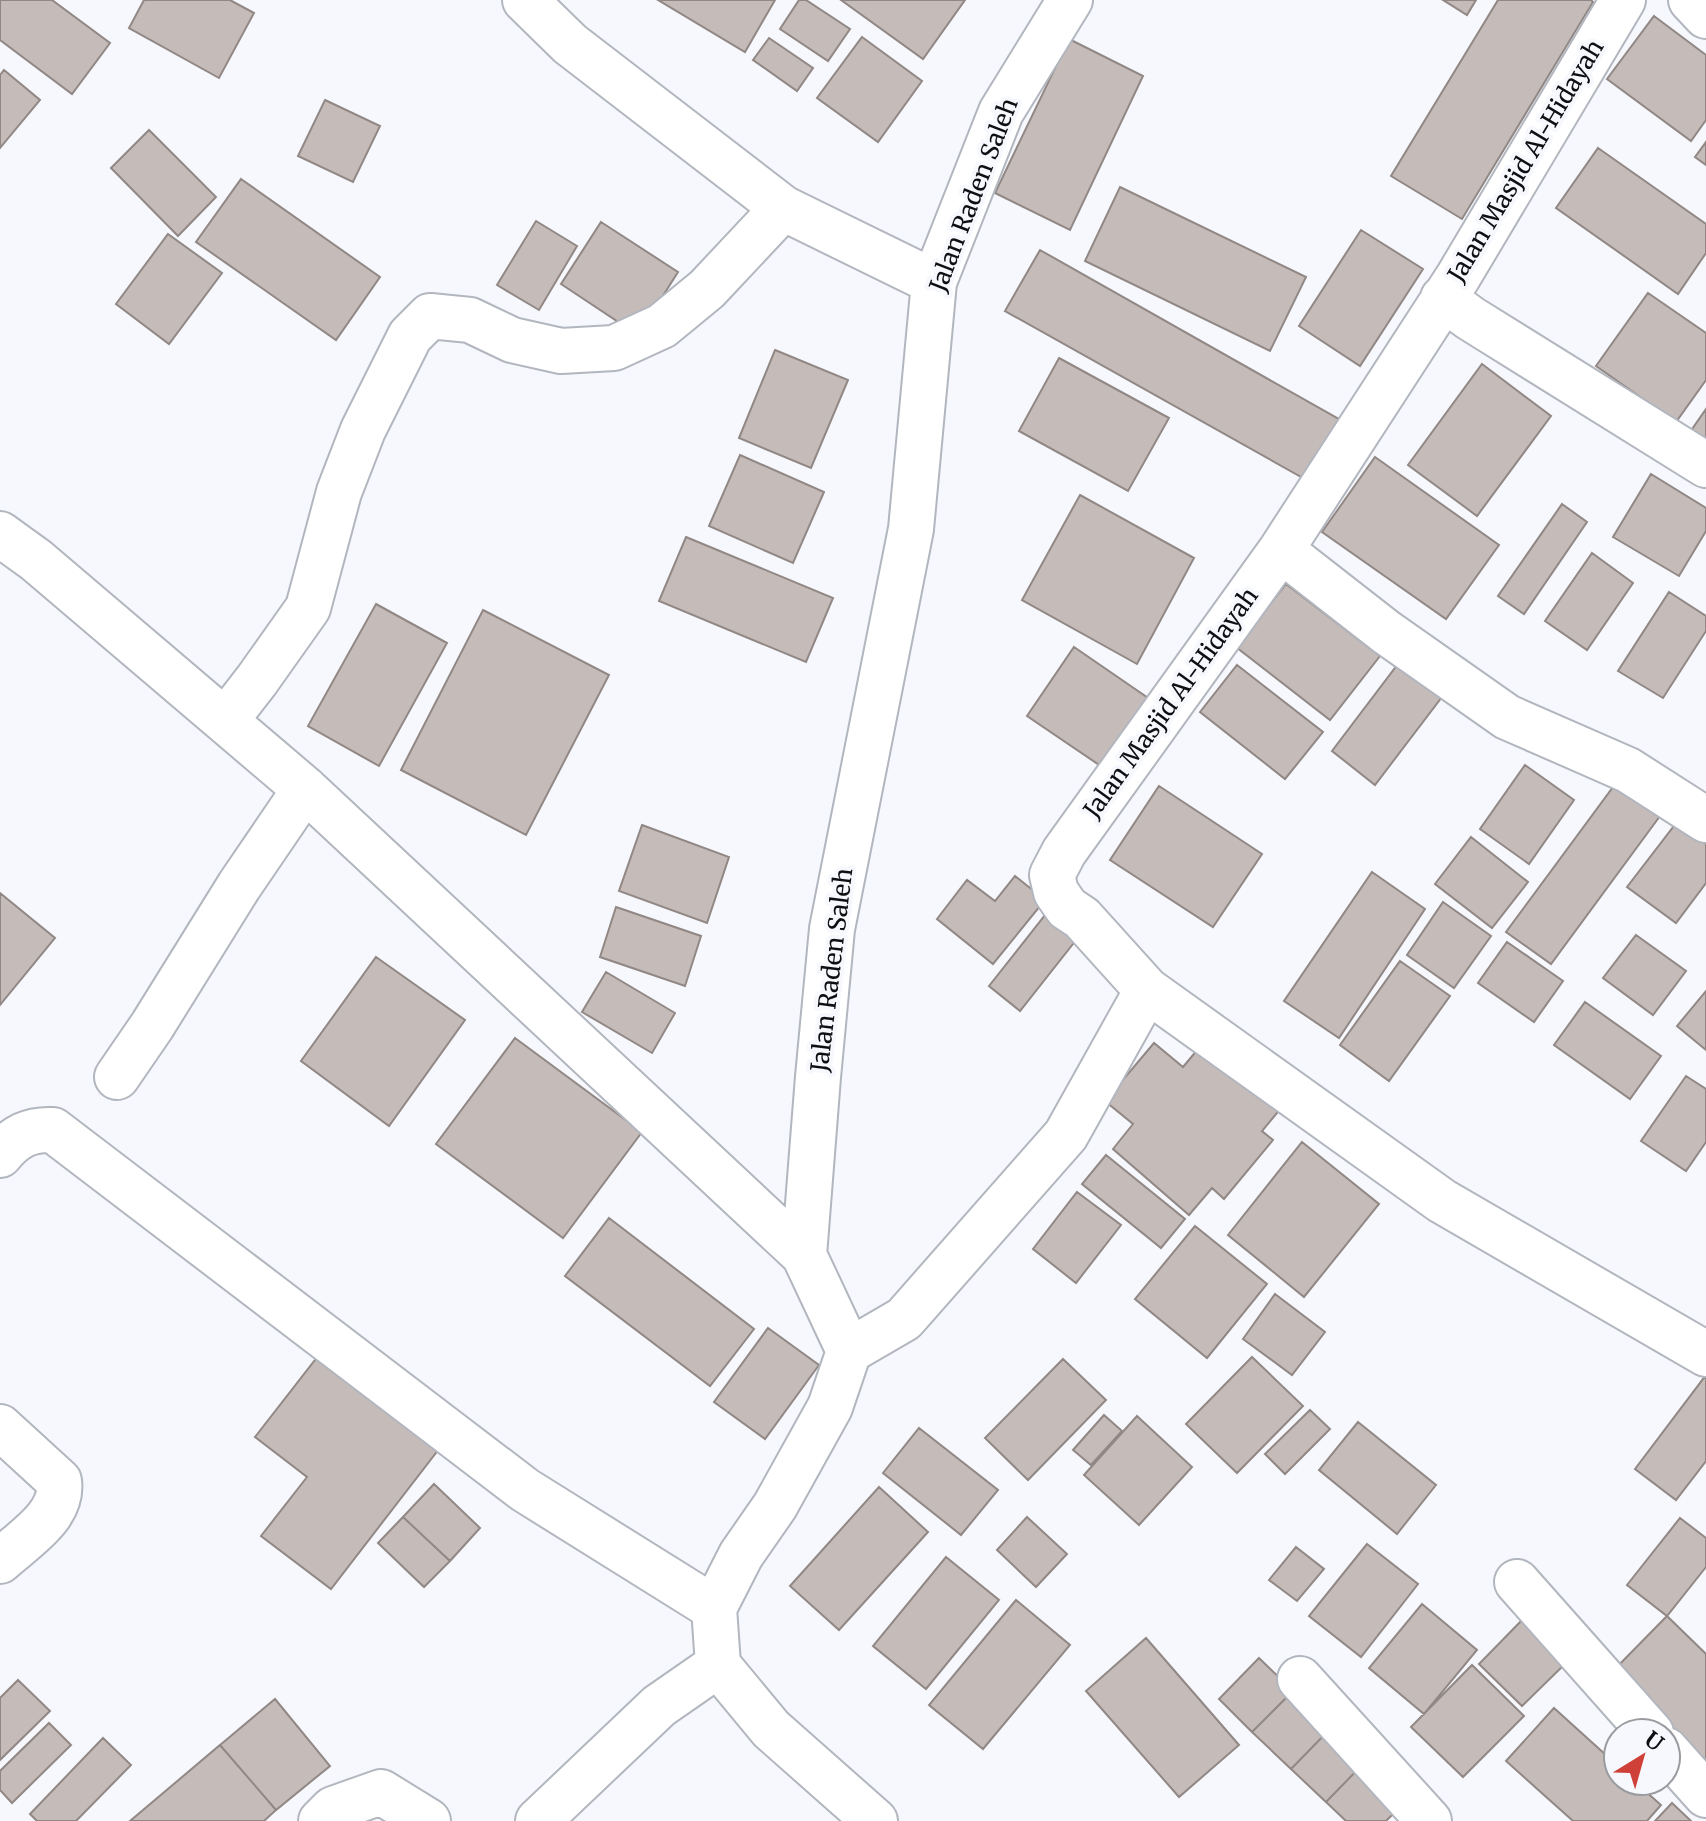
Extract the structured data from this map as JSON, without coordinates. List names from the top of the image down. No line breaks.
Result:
{"streets":{"street":["Jalan Masjid Al-Hidayah","Jalan Raden Saleh"]},"north":"top right"}
